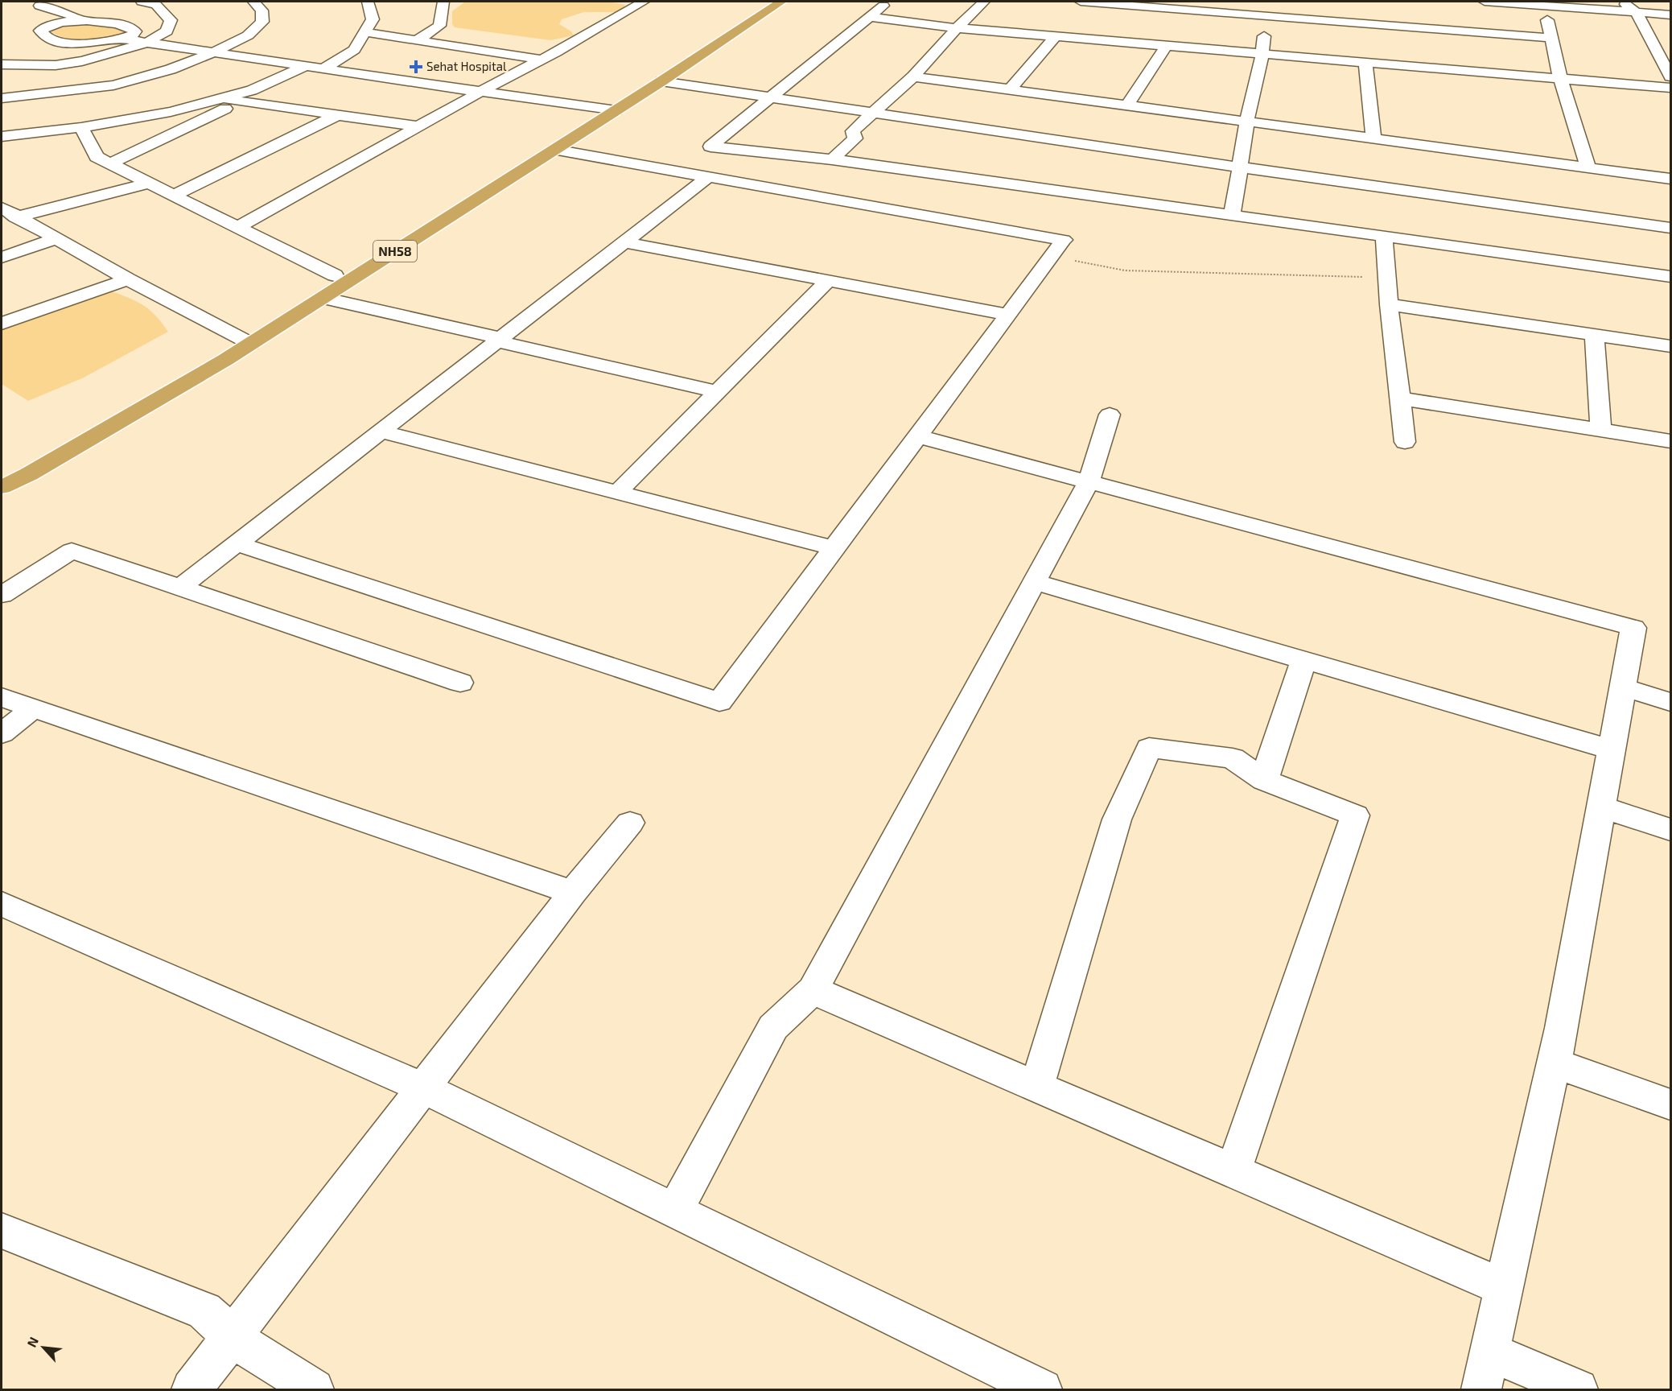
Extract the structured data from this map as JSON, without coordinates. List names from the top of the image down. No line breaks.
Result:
{"streets":{"highway":["NH58"]},"places":{"health":["Sehat Hospital"]},"north":"top left"}
